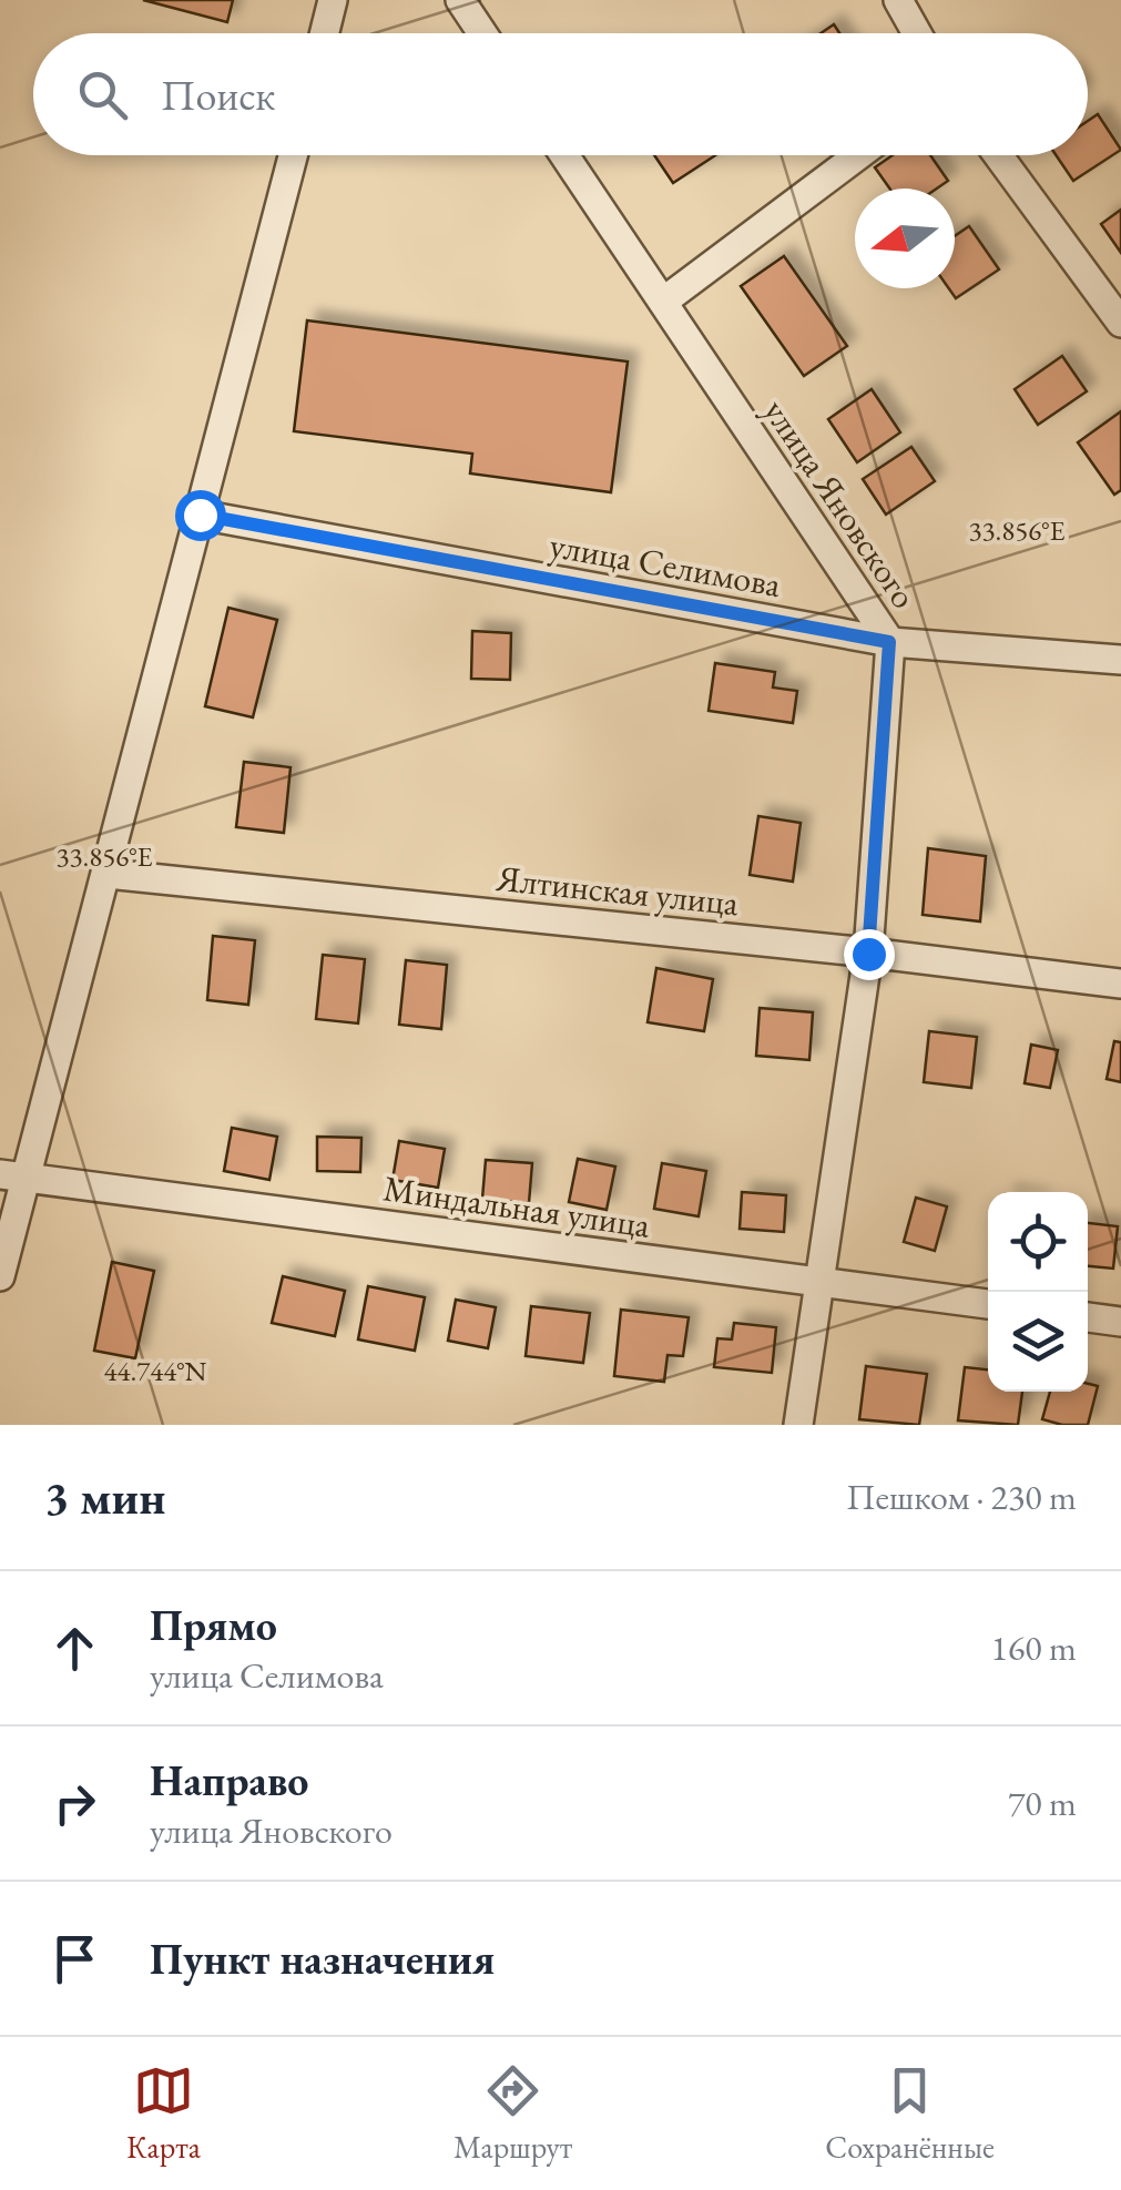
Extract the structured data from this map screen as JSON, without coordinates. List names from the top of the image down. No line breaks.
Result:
{"streets":{"street":["улица Яновского","улица Селимова","Ялтинская улица","Миндальная улица"]},"crossings":[["улица Яновского","улица Селимова"],["улица Яновского","Ялтинская улица"],["улица Яновского","Миндальная улица"]],"north":"left","page":{"search":"Поиск","heading":["3 мин","Пешком · 230 m"],"list":[["Прямо","улица Селимова","160 m"],["Направо","улица Яновского","70 m"],"Пункт назначения"],"nav":["Карта","Маршрут","Сохранённые"]},"coordinates":["33.856°E","44.744°N"]}
